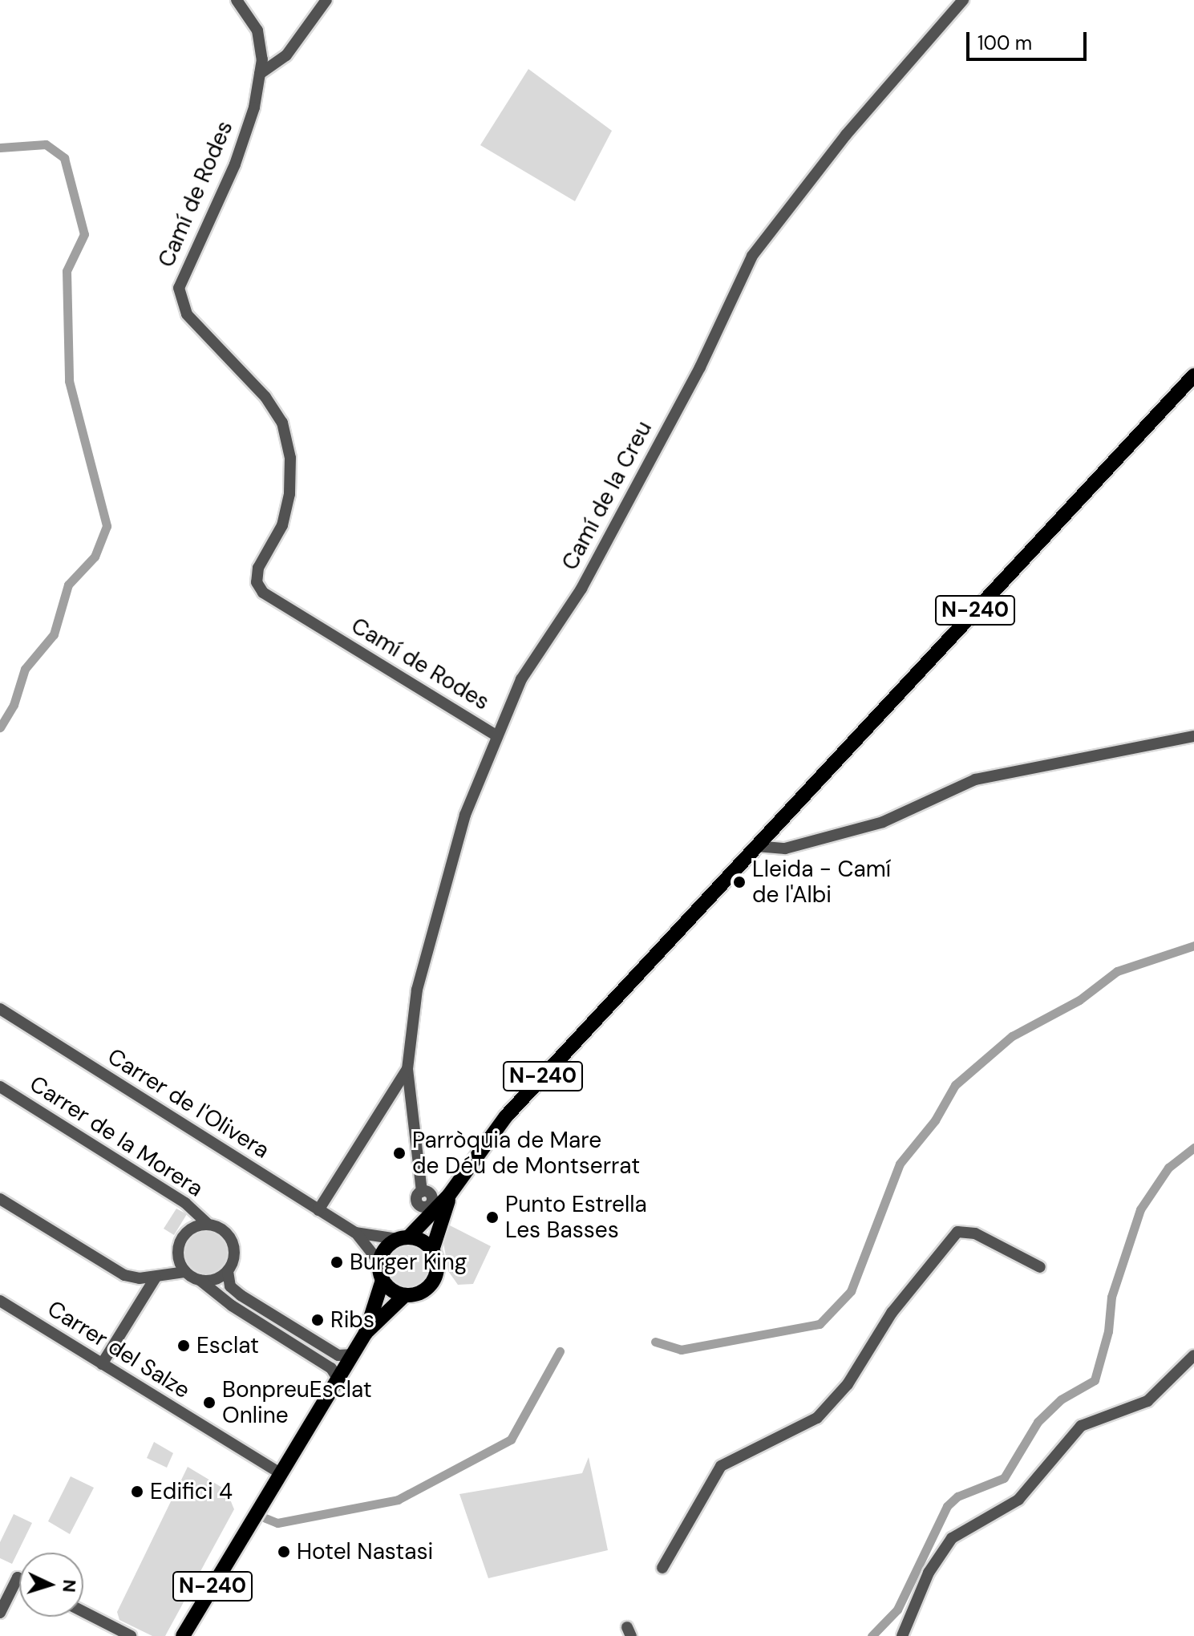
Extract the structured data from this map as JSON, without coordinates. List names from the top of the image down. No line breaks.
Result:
{"streets":{"main road":["N-240"],"street":["Camí de Rodes","Camí de la Creu","Carrer de l'Olivera","Carrer de la Morera","Carrer del Salze"]},"crossings":[["Camí de Rodes","Camí de la Creu"],["Camí de la Creu","Carrer de l'Olivera"],["N-240","Carrer de l'Olivera"],["N-240","Carrer del Salze"]],"places":["Lleida - Camí de l'Albi","Parròquia de Mare de Déu de Montserrat","Punto Estrella Les Basses","Burger King","Ribs","Esclat","BonpreuEsclat Online","Edifici 4","Hotel Nastasi"],"scale_bar":"100 m","north":"right"}
